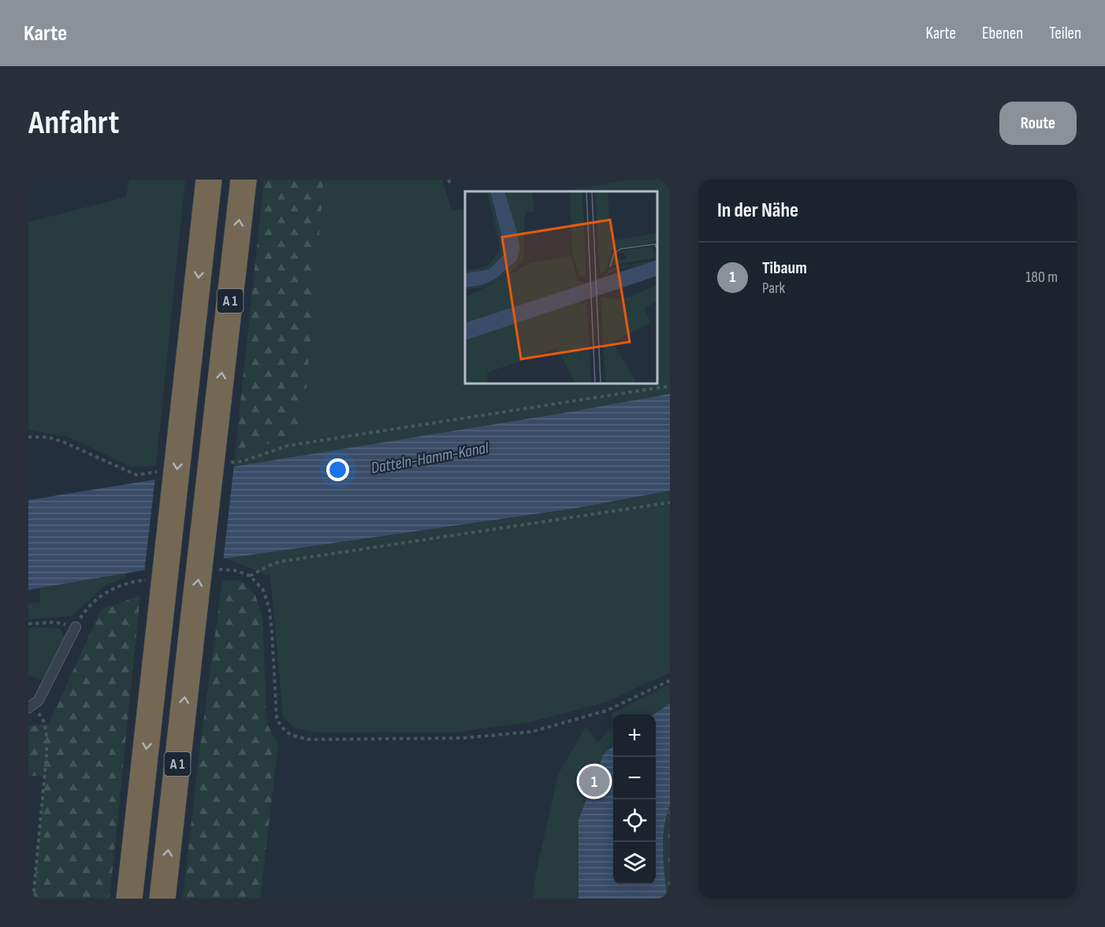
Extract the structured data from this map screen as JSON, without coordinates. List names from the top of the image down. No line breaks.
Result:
{"streets":{"highway":["A 1"]},"water":["Datteln-Hamm-Kanal"],"page":{"header":"Karte","nav":["Karte","Ebenen","Teilen"],"buttons":"Route","title":"Anfahrt","heading":"In der Nähe","list":[{"mark":"1","name":"Tibaum","note":"Park","value":"180 m"}],"map_buttons":["+","−"],"pins":"1"}}
